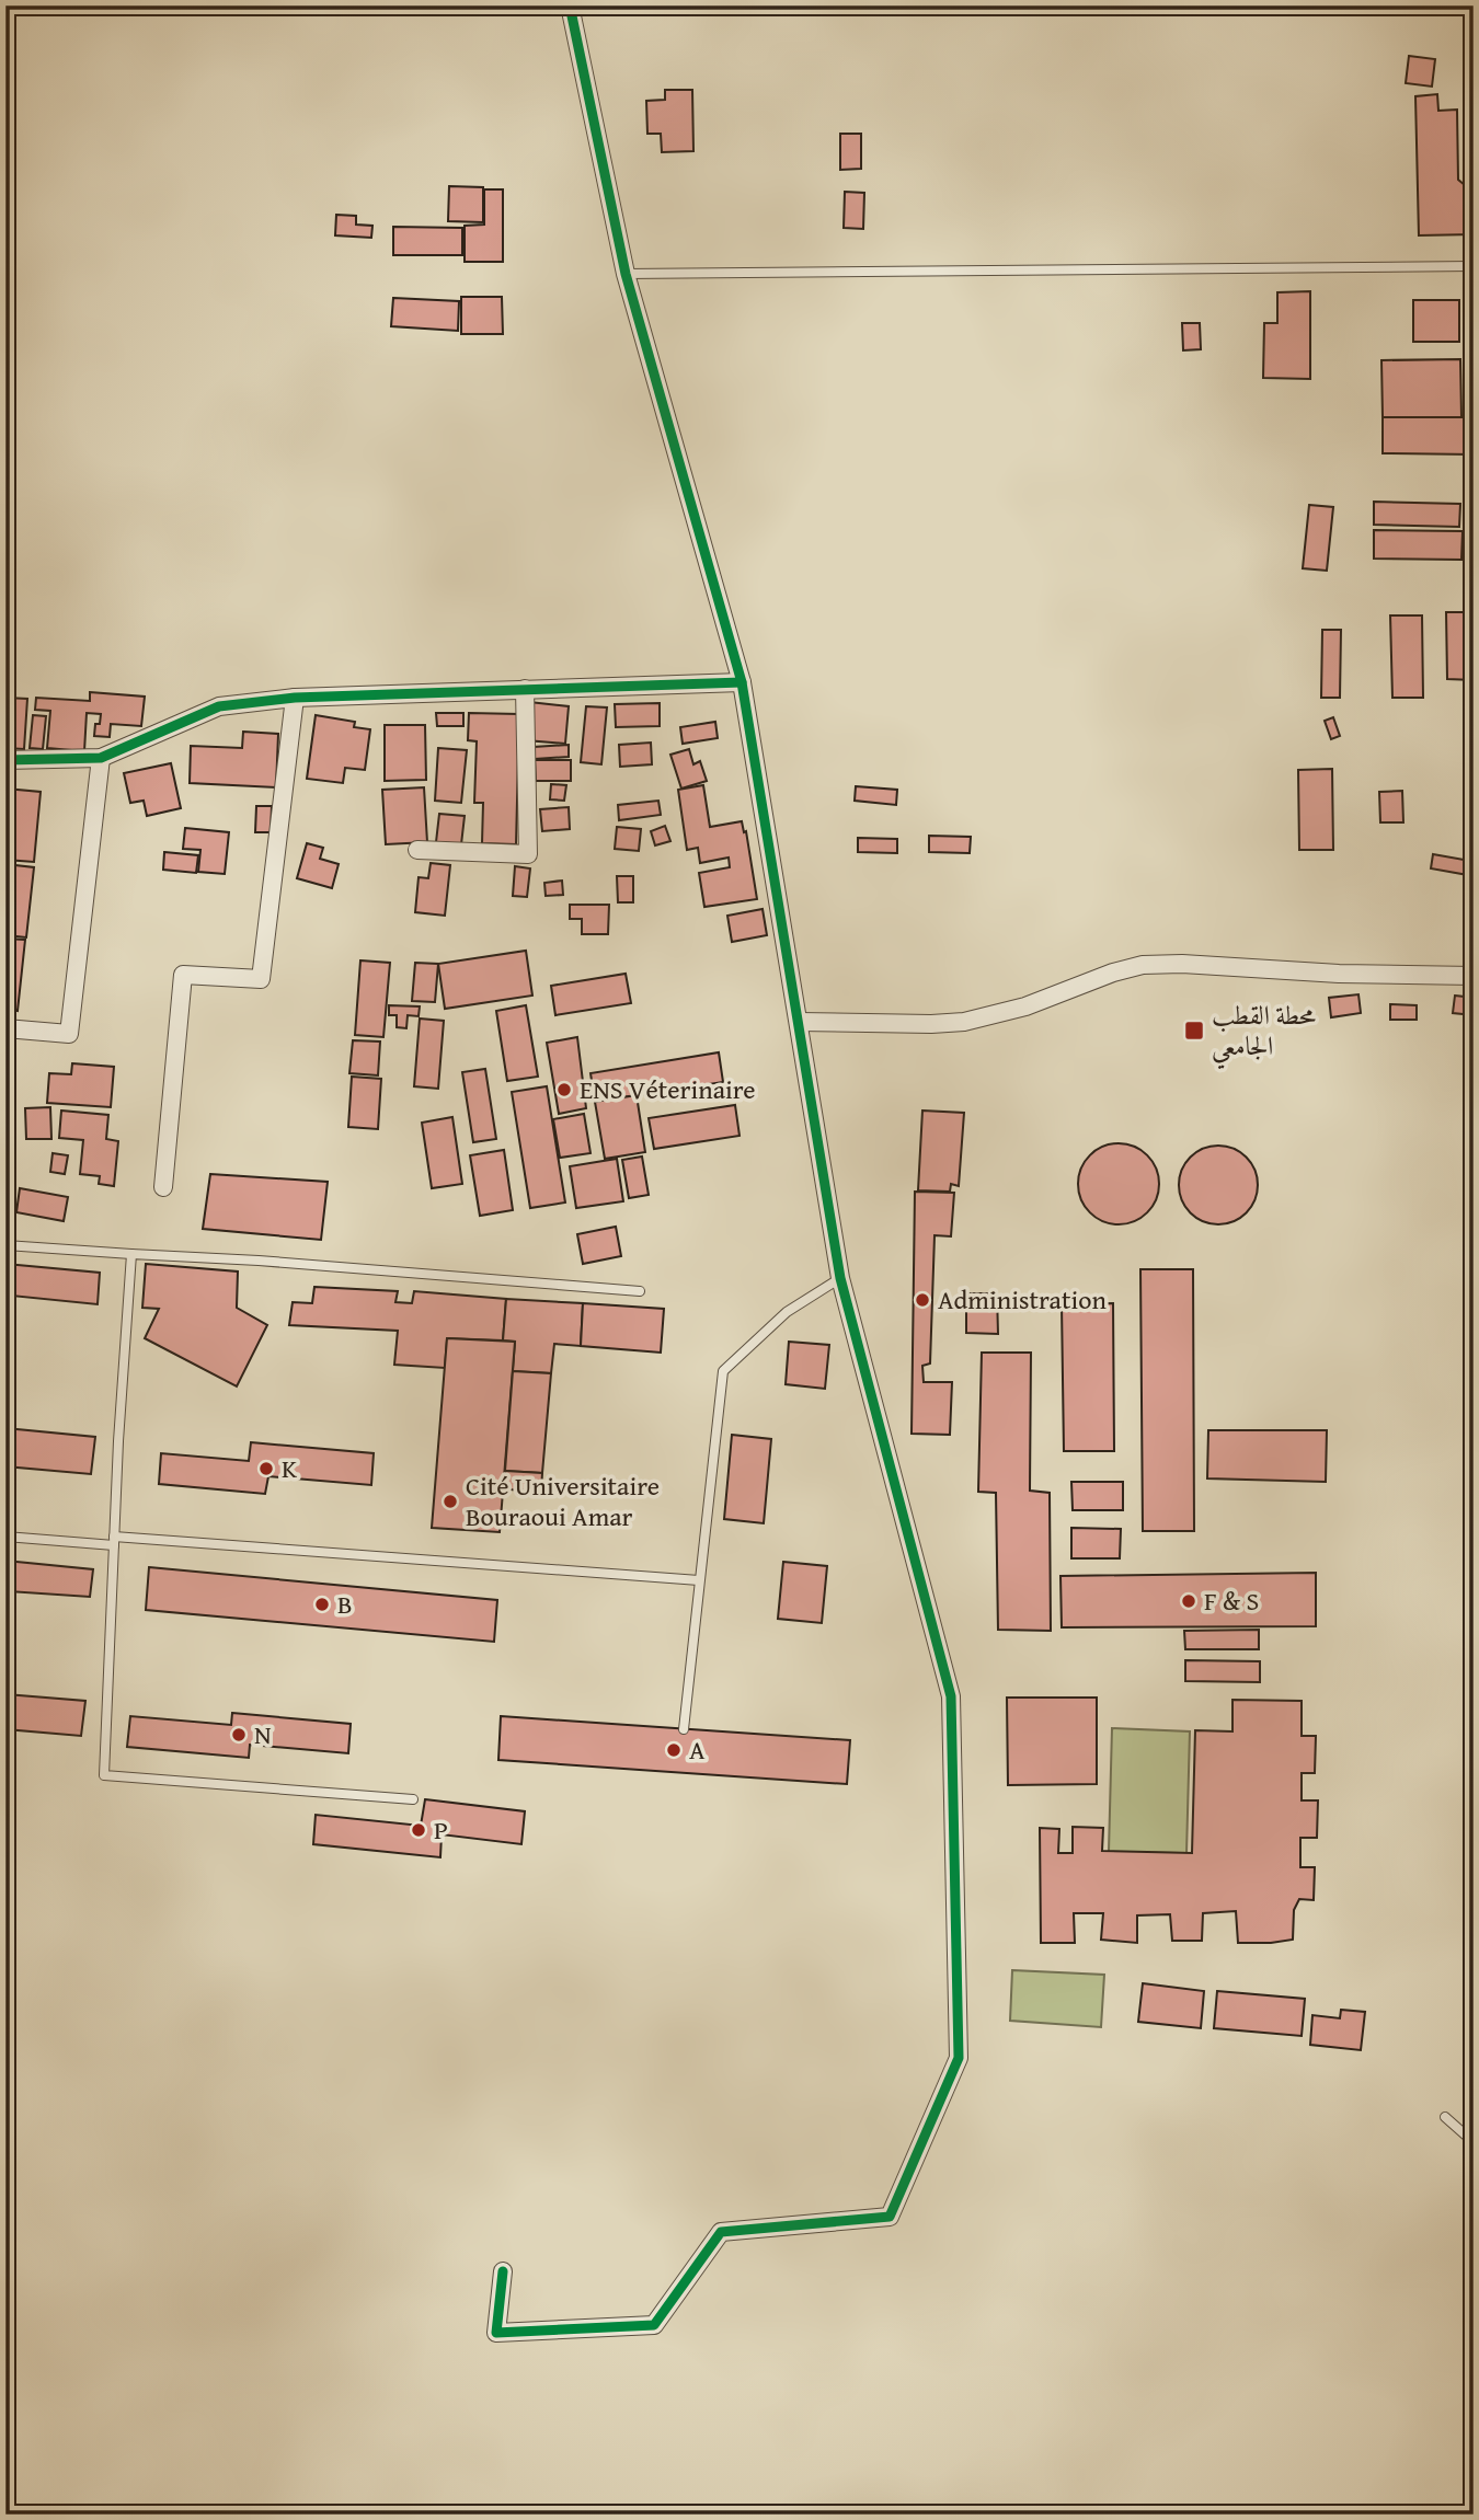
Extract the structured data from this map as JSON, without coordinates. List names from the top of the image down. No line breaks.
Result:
{"places":{"transit":["محطة القطب الجامعي"],"other":["ENS Véterinaire","Administration","K","Cité Universitaire Bouraoui Amar","F & S","B","N","A","P"]}}
